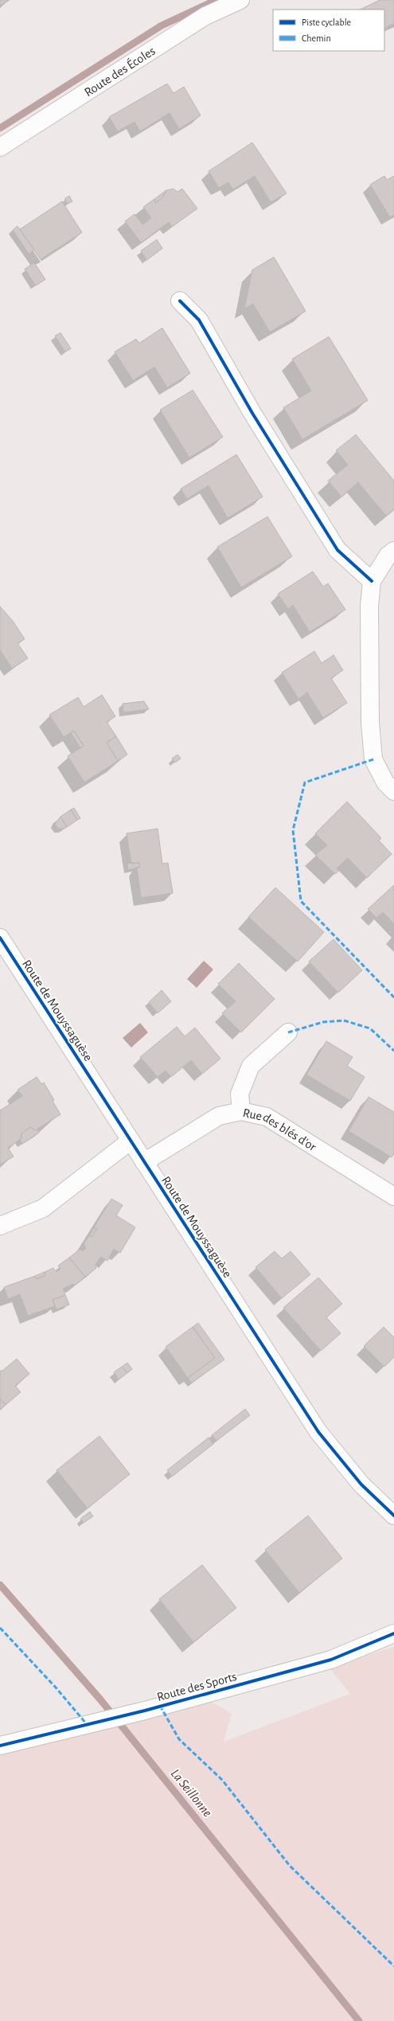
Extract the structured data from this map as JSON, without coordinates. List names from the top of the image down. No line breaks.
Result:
{"streets":{"street":["Route des Écoles","Route de Mouyssaguèse","Rue des blés d'or","Route des Sports"]},"crossings":[["Route de Mouyssaguèse","Rue des blés d'or"]],"water":["La Seillonne"],"legend":["Piste cyclable","Chemin"]}
